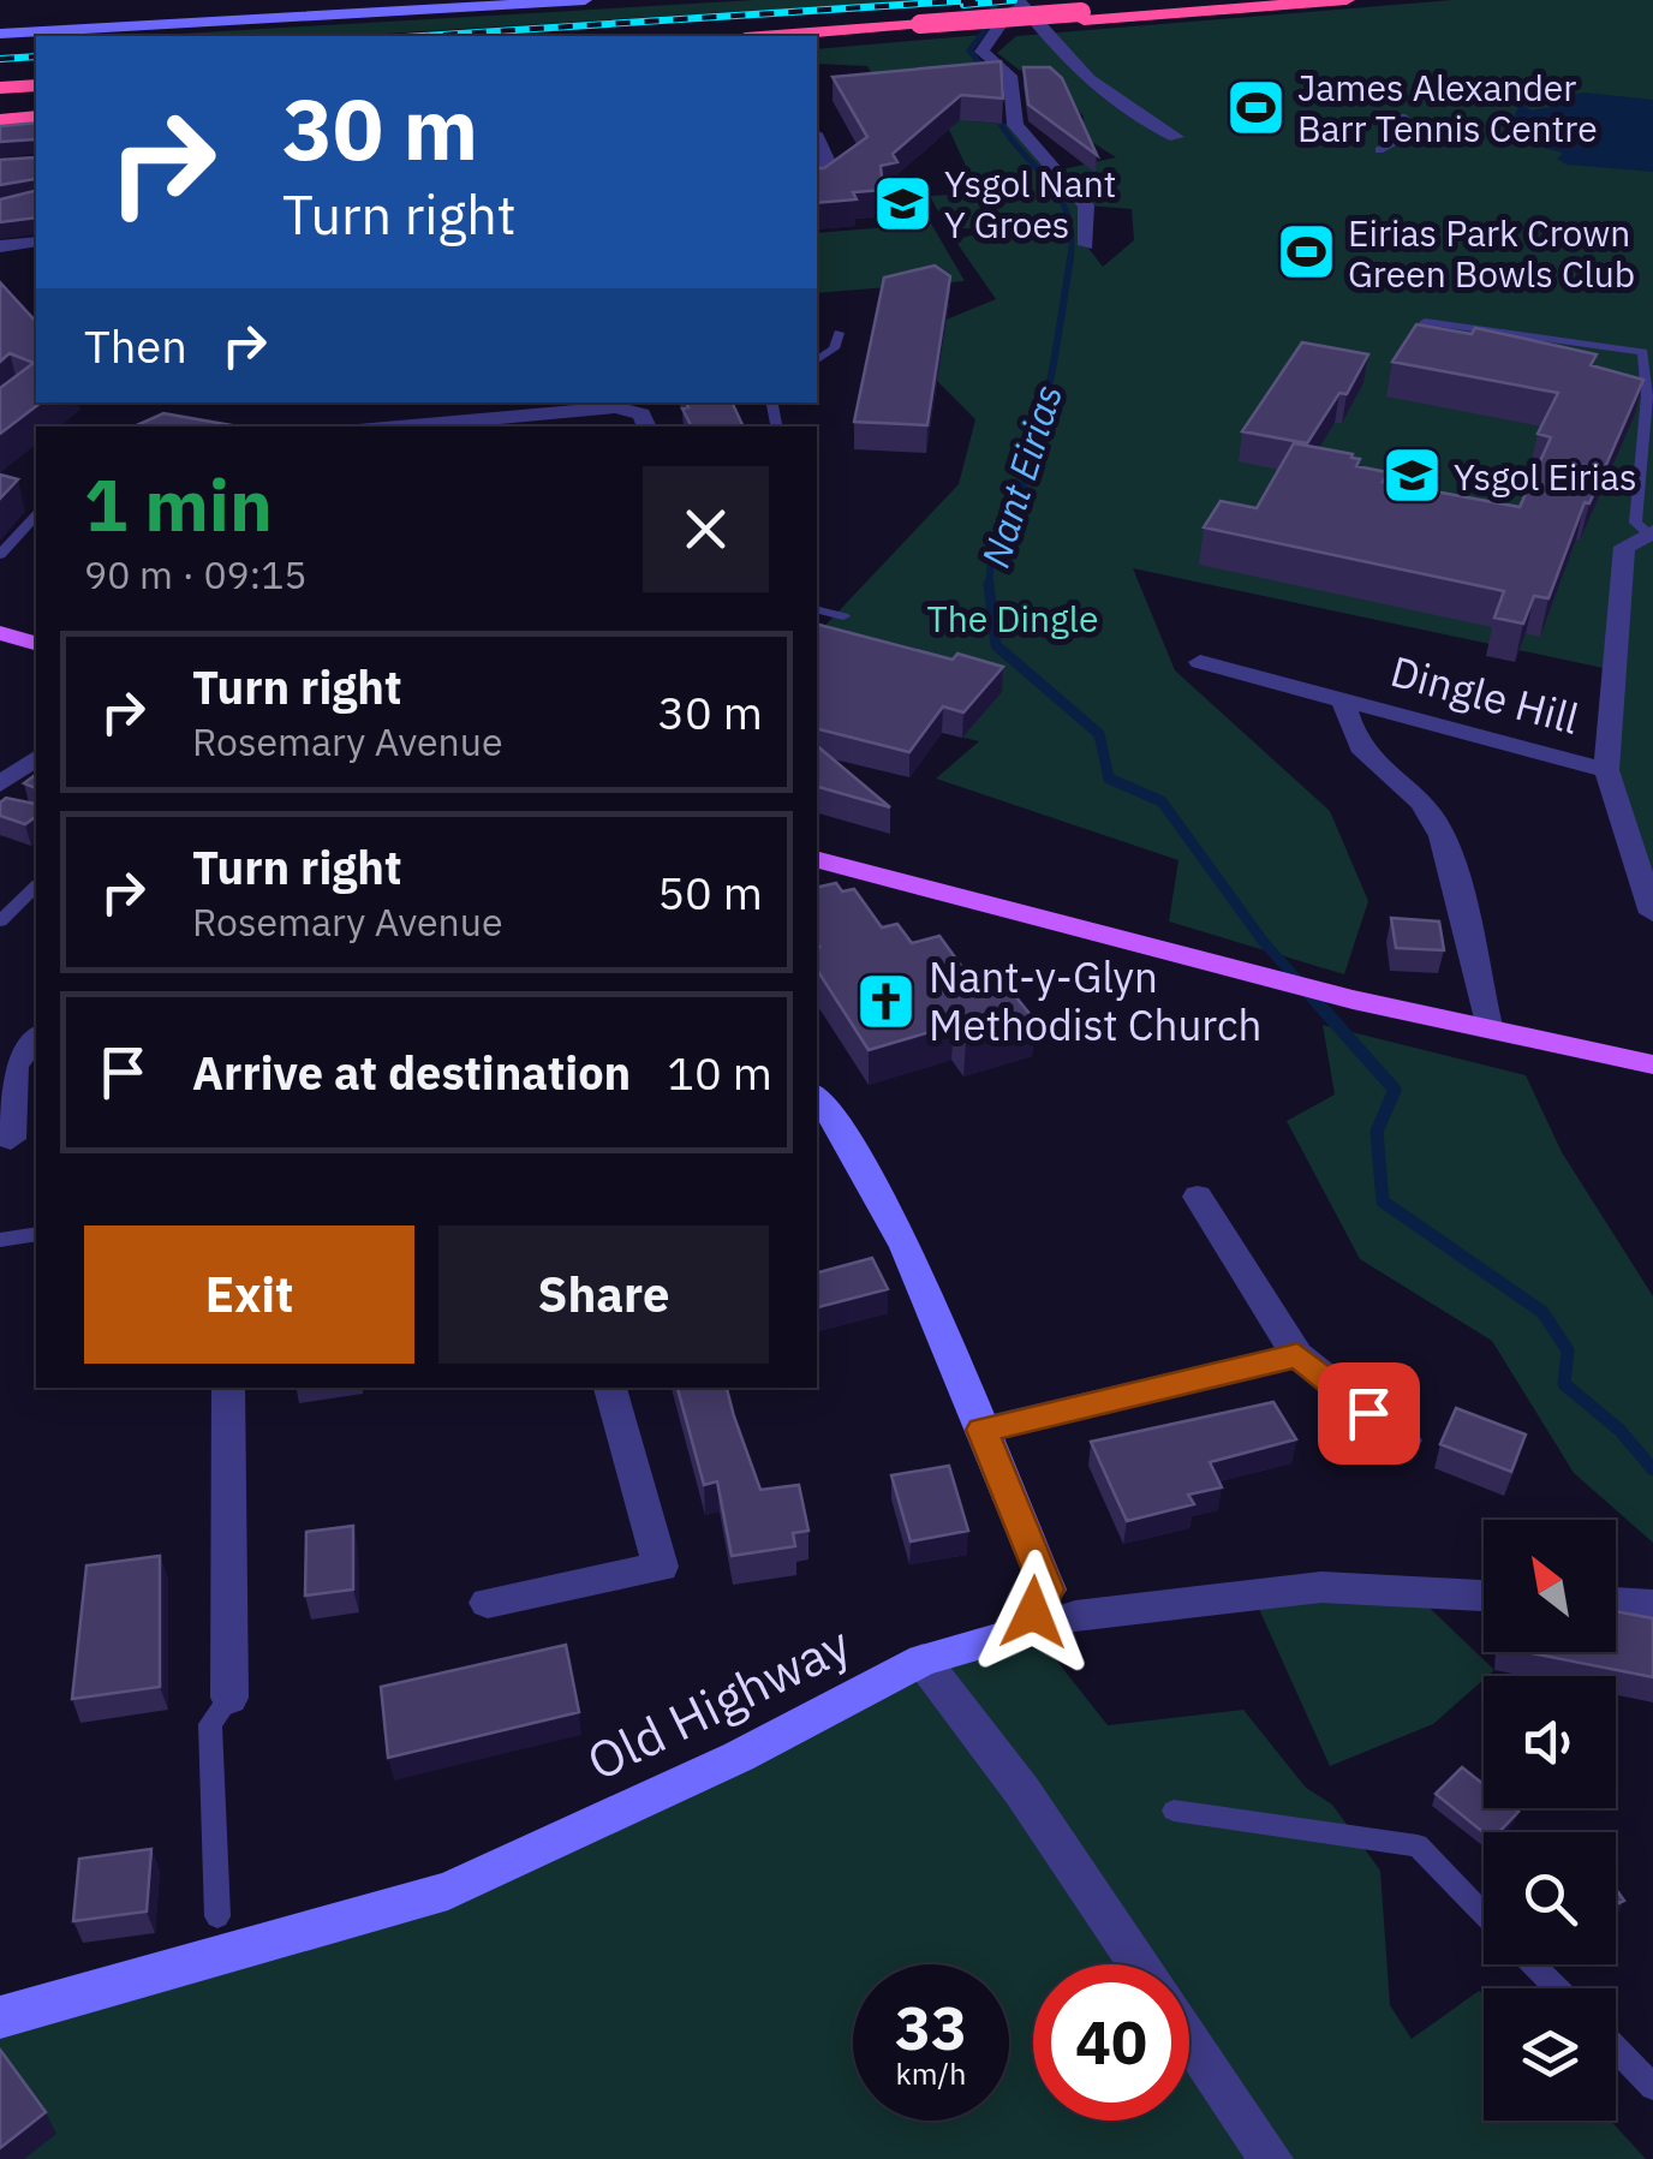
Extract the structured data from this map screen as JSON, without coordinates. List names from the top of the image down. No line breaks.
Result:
{"streets":{"street":["Dingle Hill","Old Highway"]},"water":["Nant Eirias"],"parks":["The Dingle"],"places":{"sports":["James Alexander Barr Tennis Centre","Eirias Park Crown Green Bowls Club"],"school or university":["Ysgol Nant Y Groes","Ysgol Eirias"],"church":["Nant-y-Glyn Methodist Church"]},"north":"top left","page":{"turn":["30 m","Turn right"],"then":"Then","heading":["1 min","90 m · 09:15"],"list":[{"name":"Turn right","note":"Rosemary Avenue","value":"30 m"},{"name":"Turn right","note":"Rosemary Avenue","value":"50 m"},{"name":"Arrive at destination","value":"10 m"}],"buttons":["Exit","Share"],"speed":"33 km/h","limit":"40"}}
